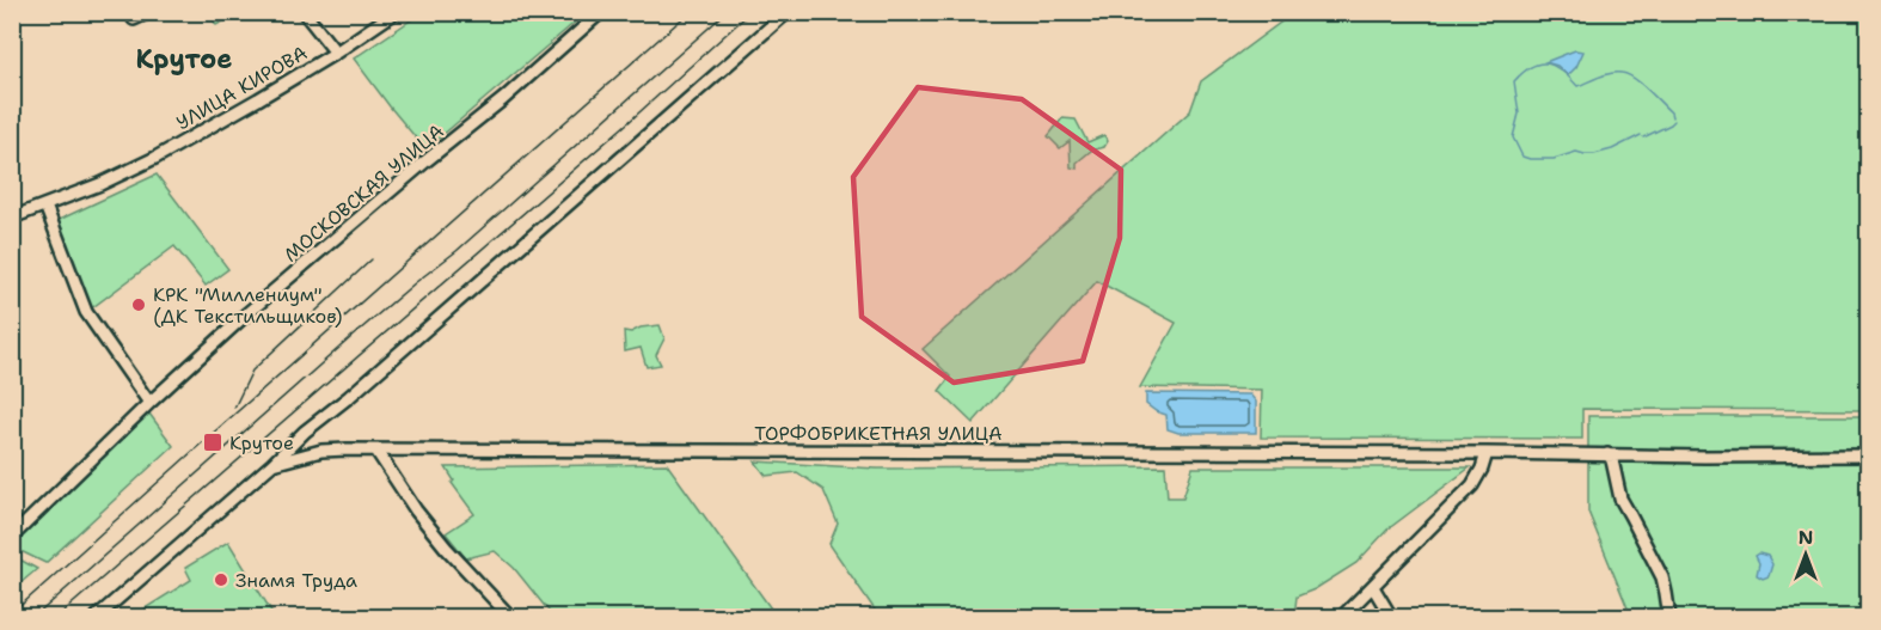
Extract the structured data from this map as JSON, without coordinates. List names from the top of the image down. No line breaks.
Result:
{"streets":{"street":["УЛИЦА КИРОВА","МОСКОВСКАЯ УЛИЦА","ТОРФОБРИКЕТНАЯ УЛИЦА"]},"districts":["Крутое"],"places":{"other":["КРК \"Миллениум\" (ДК Текстильщиков)","Знамя Труда"],"transit":["Крутое"]},"north":"top"}
